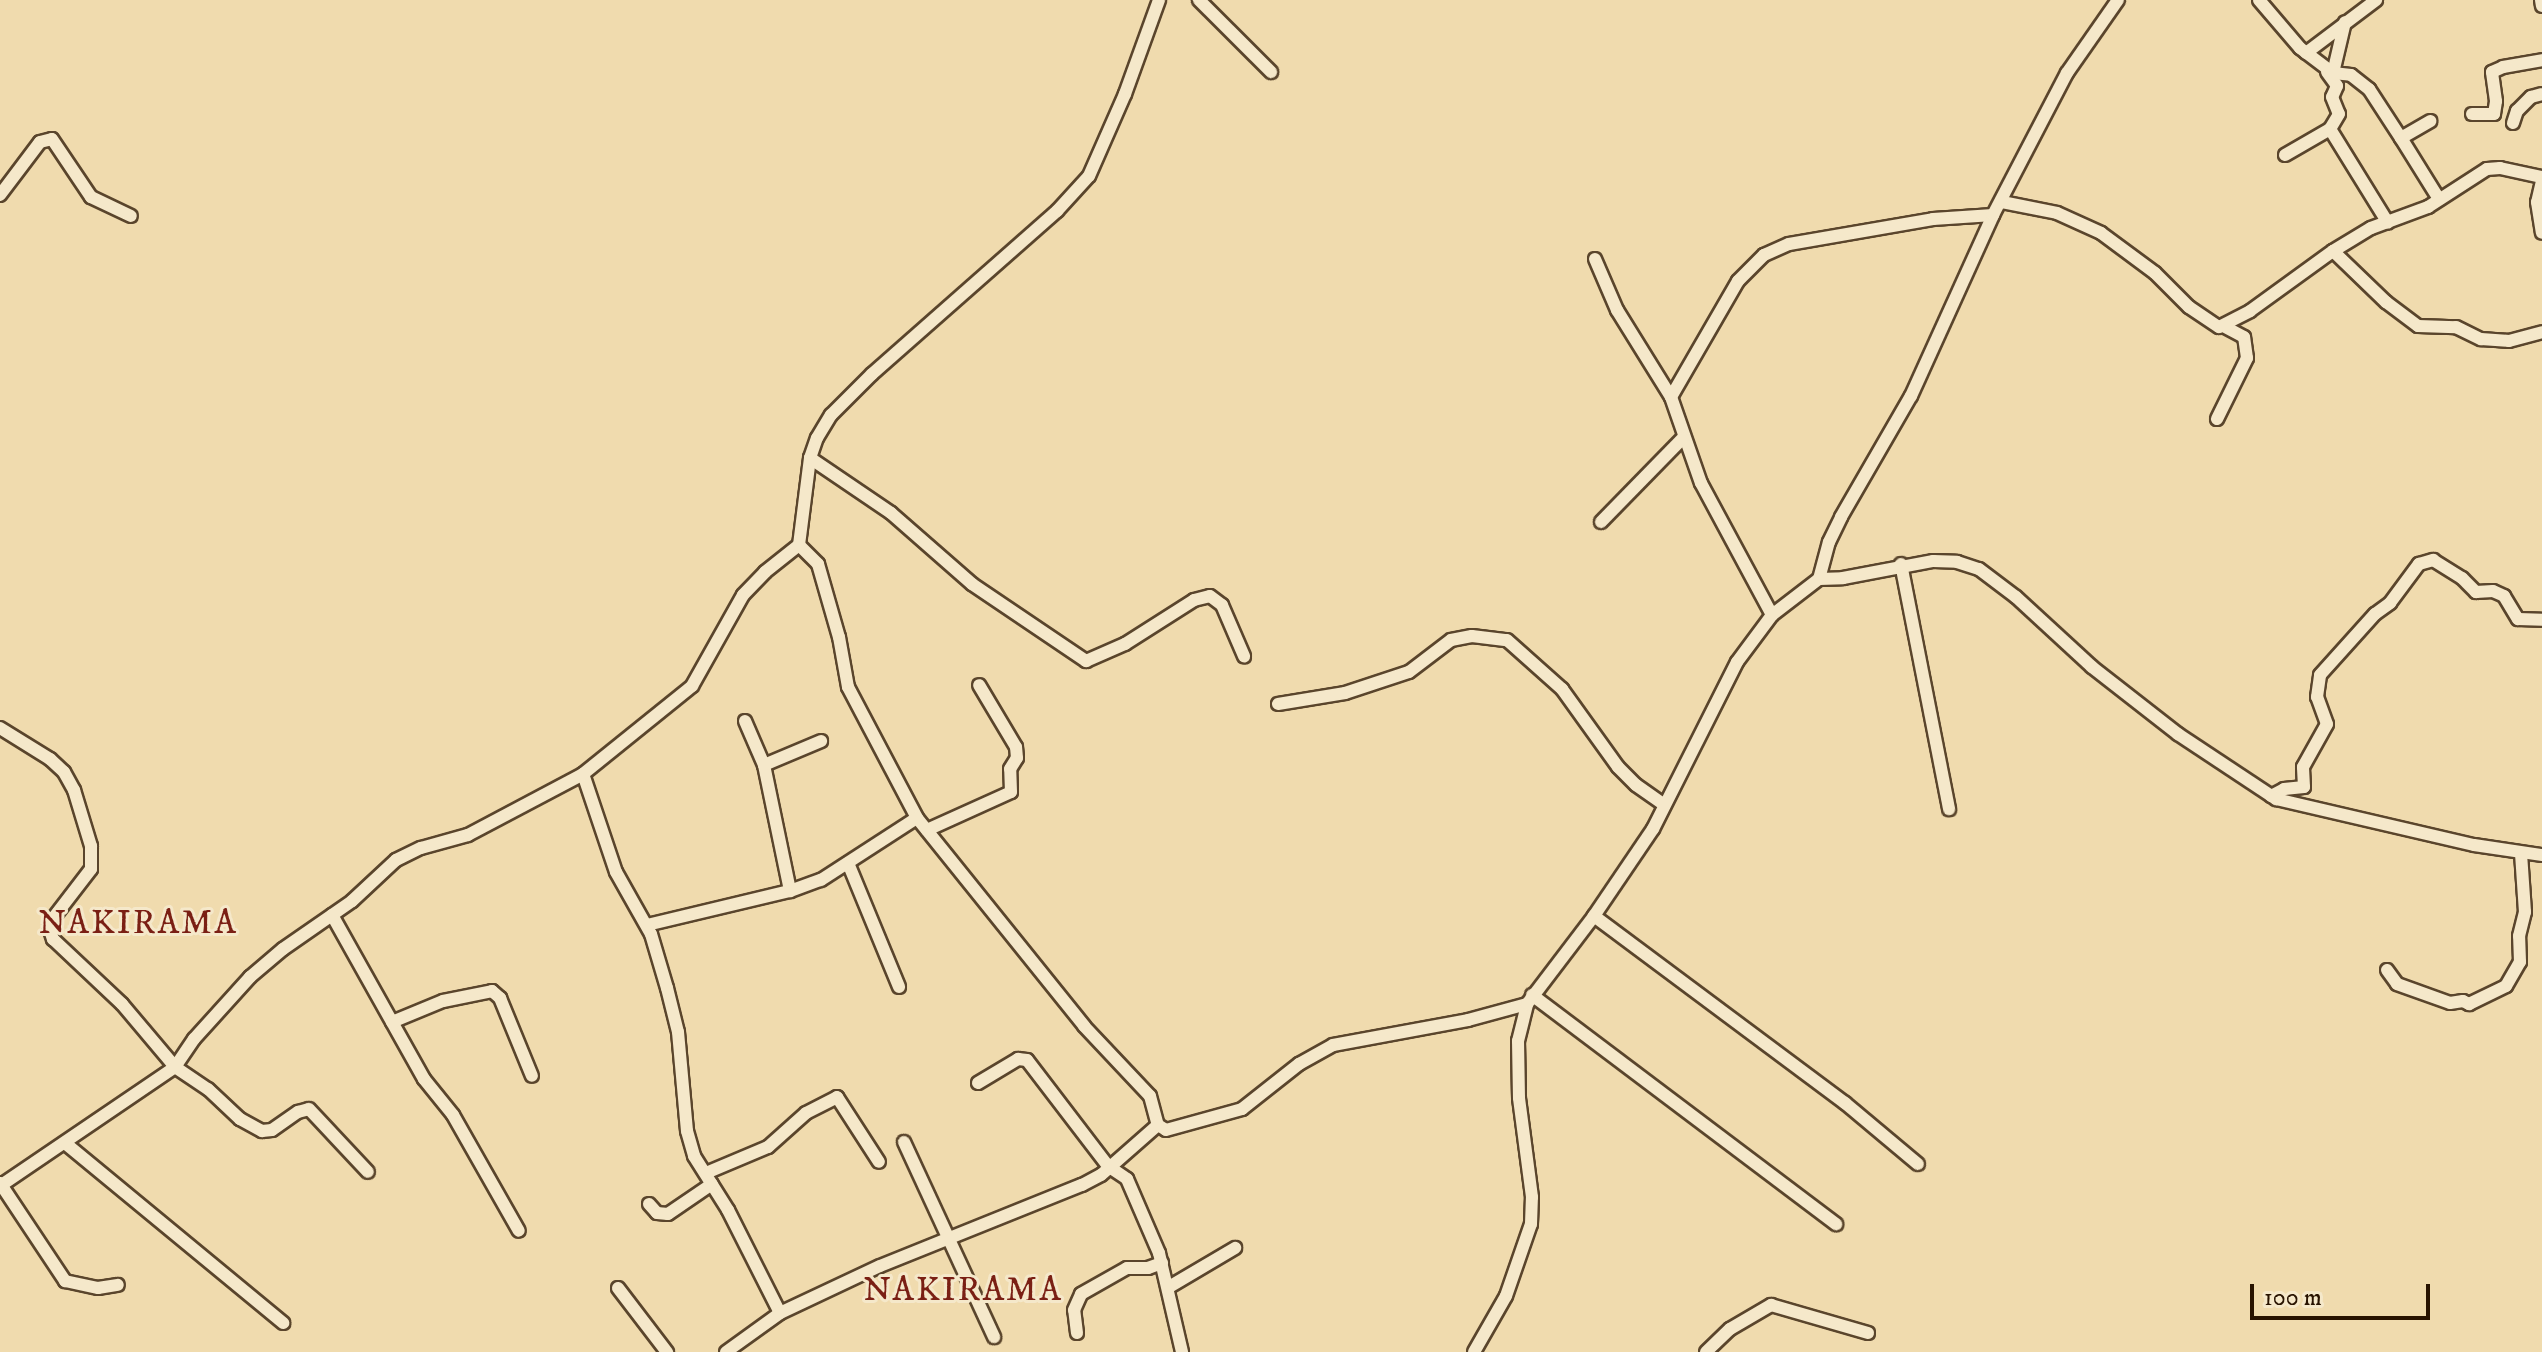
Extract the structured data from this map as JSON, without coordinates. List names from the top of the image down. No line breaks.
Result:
{"districts":["NAKIRAMA","NAKIRAMA"],"scale_bar":"100 m"}
